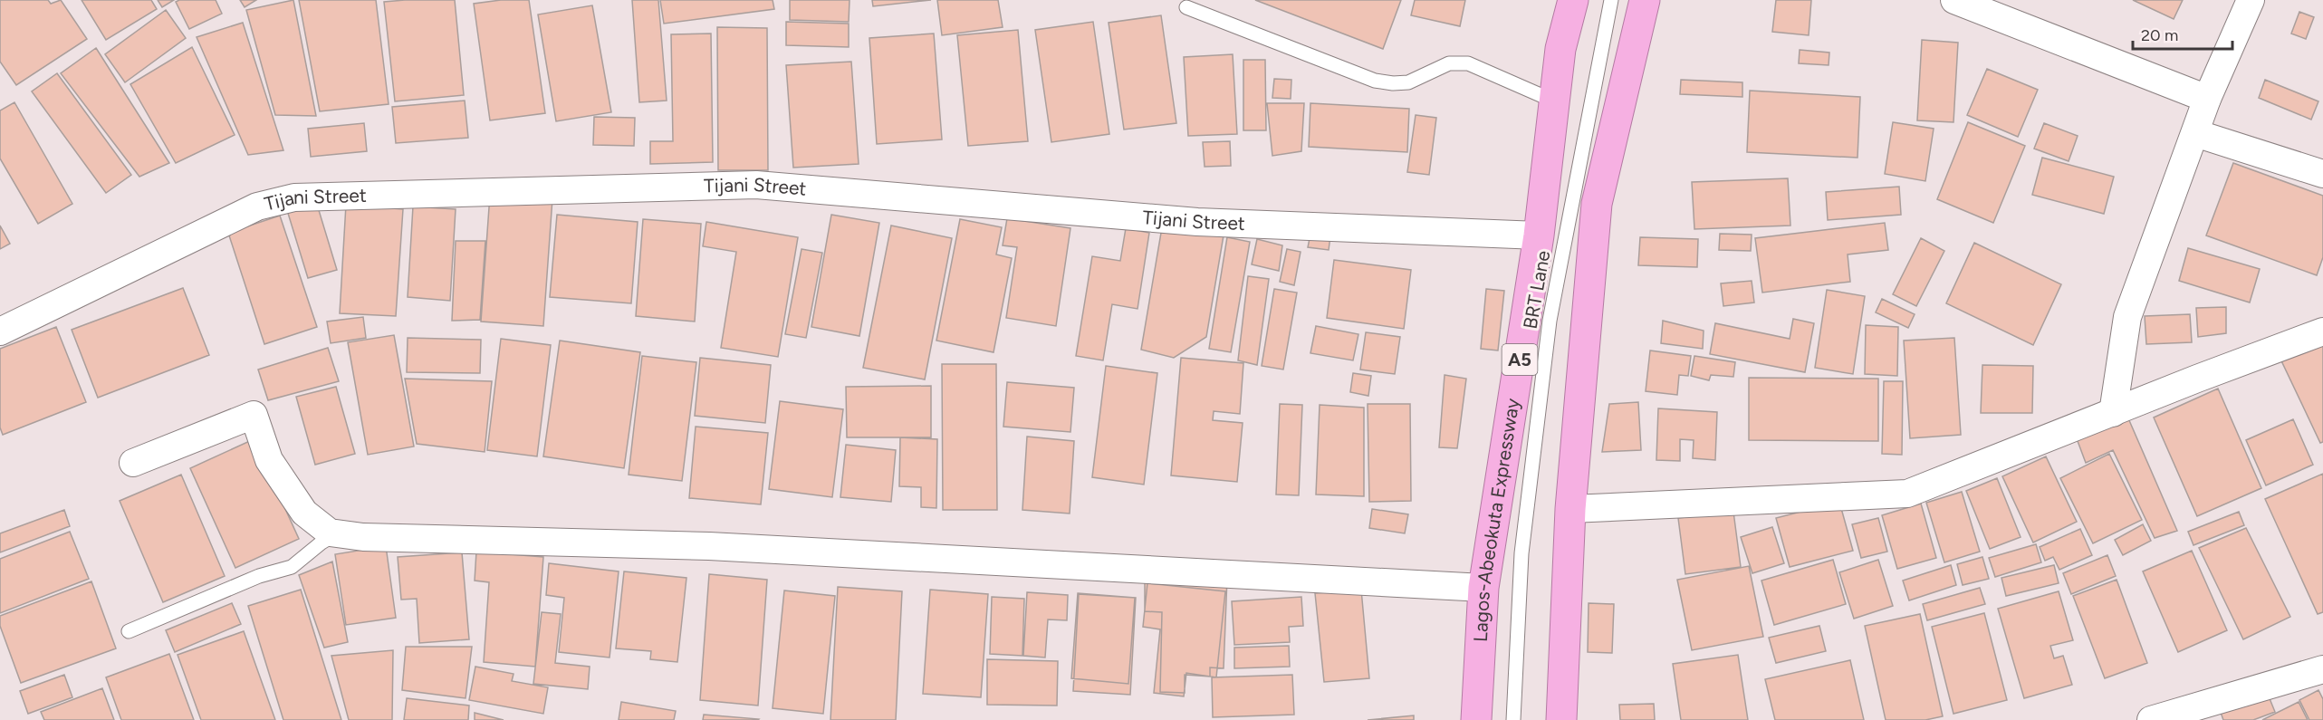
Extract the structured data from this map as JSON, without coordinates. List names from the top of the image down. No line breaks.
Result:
{"streets":{"highway":["A5","Lagos-Abeokuta Expressway"],"street":["Tijani Street"],"lane":["BRT Lane"]},"crossings":[["Tijani Street","Lagos-Abeokuta Expressway"]],"scale_bar":"20 m"}
